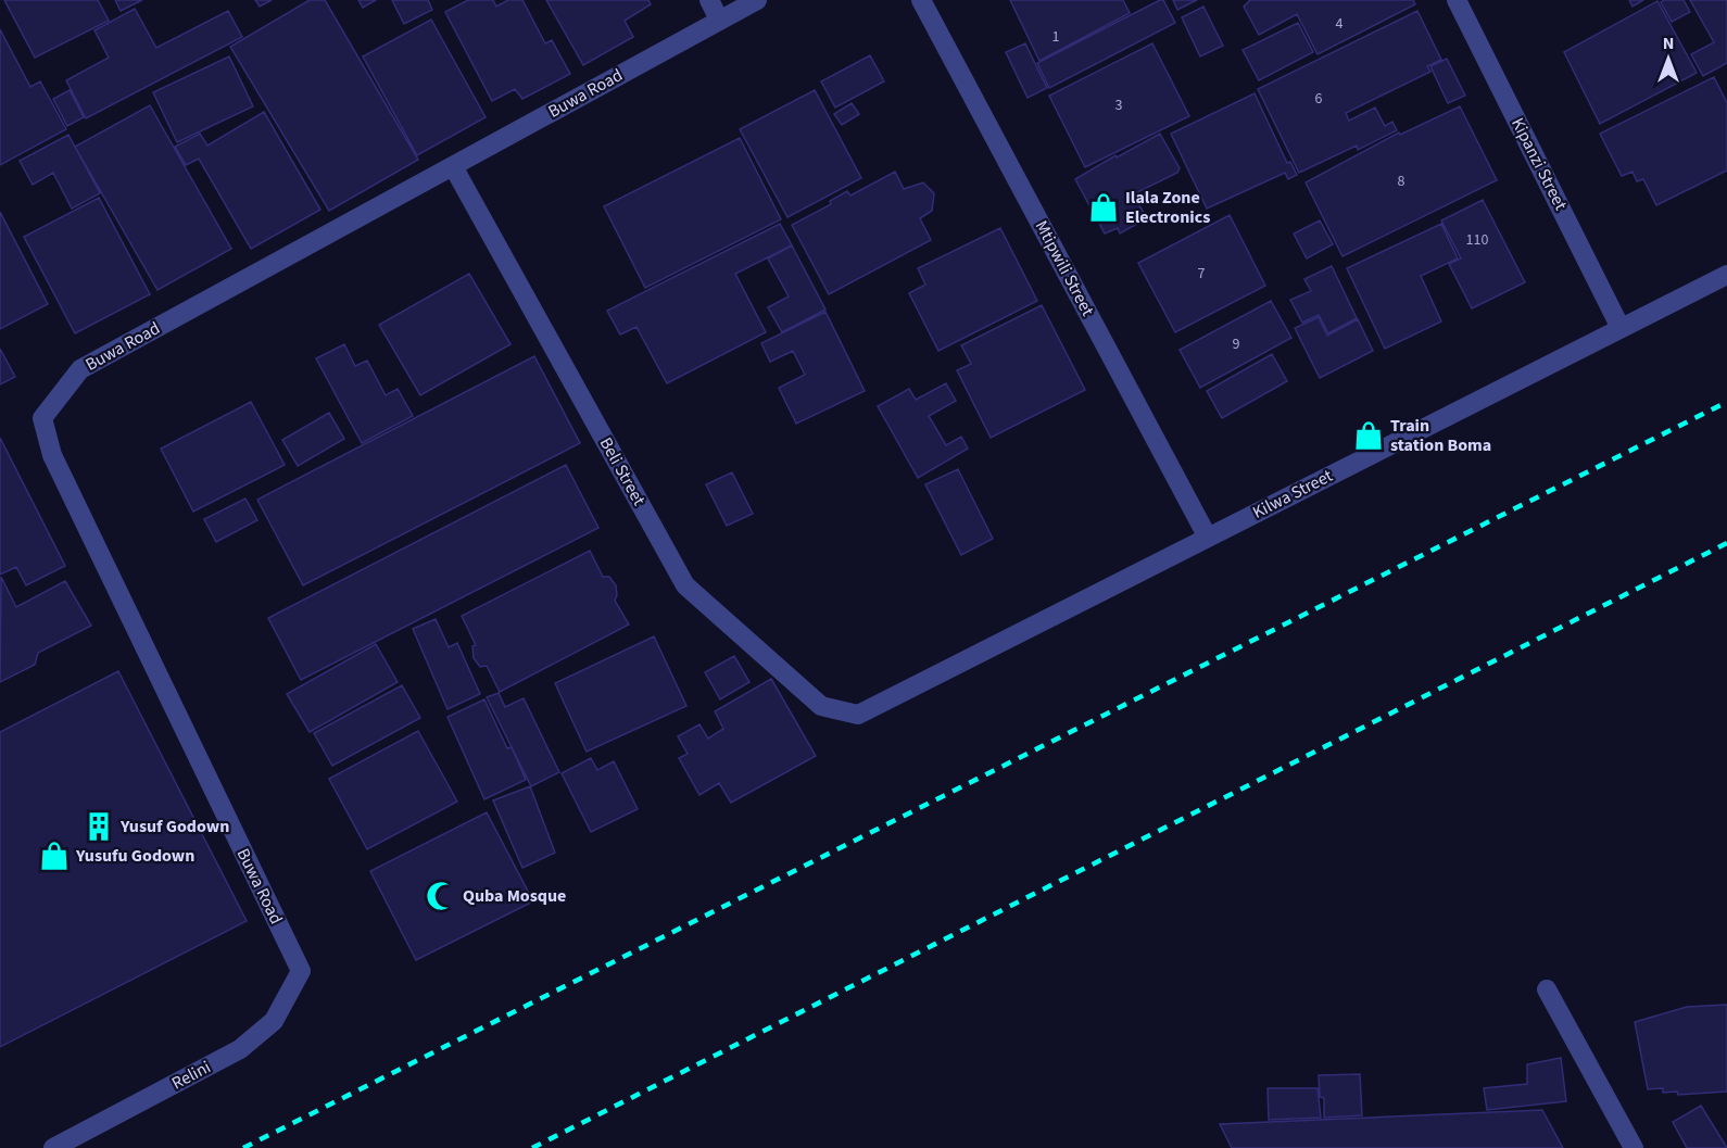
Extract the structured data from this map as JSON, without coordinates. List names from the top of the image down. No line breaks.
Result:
{"streets":{"street":["Buwa Road","Kipanzi Street","Mtipwili Street","Beli Street","Kilwa Street","Relini"]},"crossings":[["Buwa Road","Beli Street"],["Buwa Road","Relini"],["Kipanzi Street","Kilwa Street"],["Mtipwili Street","Kilwa Street"],["Beli Street","Kilwa Street"]],"places":{"shop":["Ilala Zone Electronics","Train station Boma","Yusufu Godown"],"building":["Yusuf Godown"],"mosque":["Quba Mosque"]},"house_numbers":["4","1","6","3","8","110","7","9"],"north":"top"}
